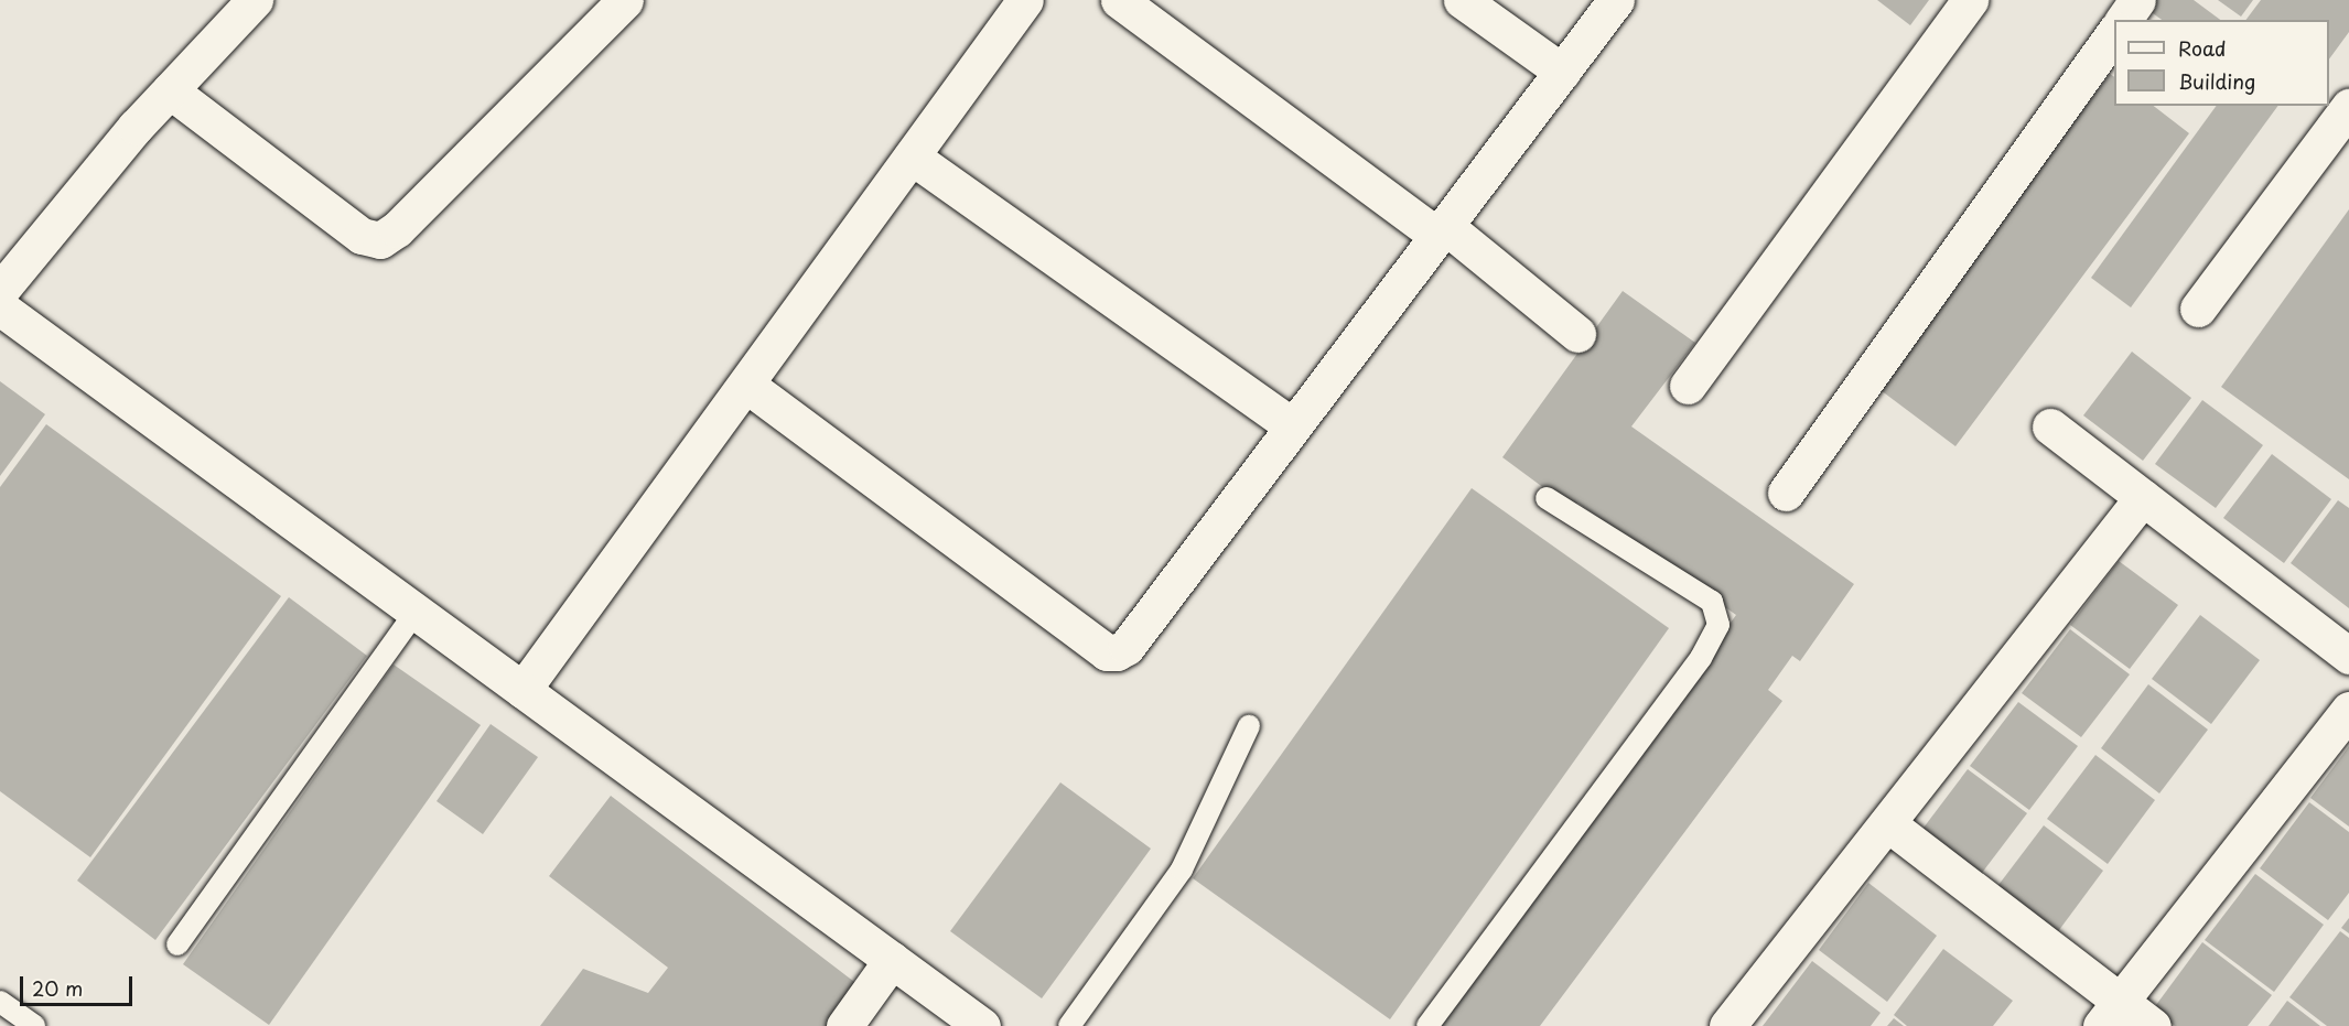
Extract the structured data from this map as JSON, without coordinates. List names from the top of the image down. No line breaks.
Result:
{"legend":["Road","Building"],"scale_bar":"20 m"}
